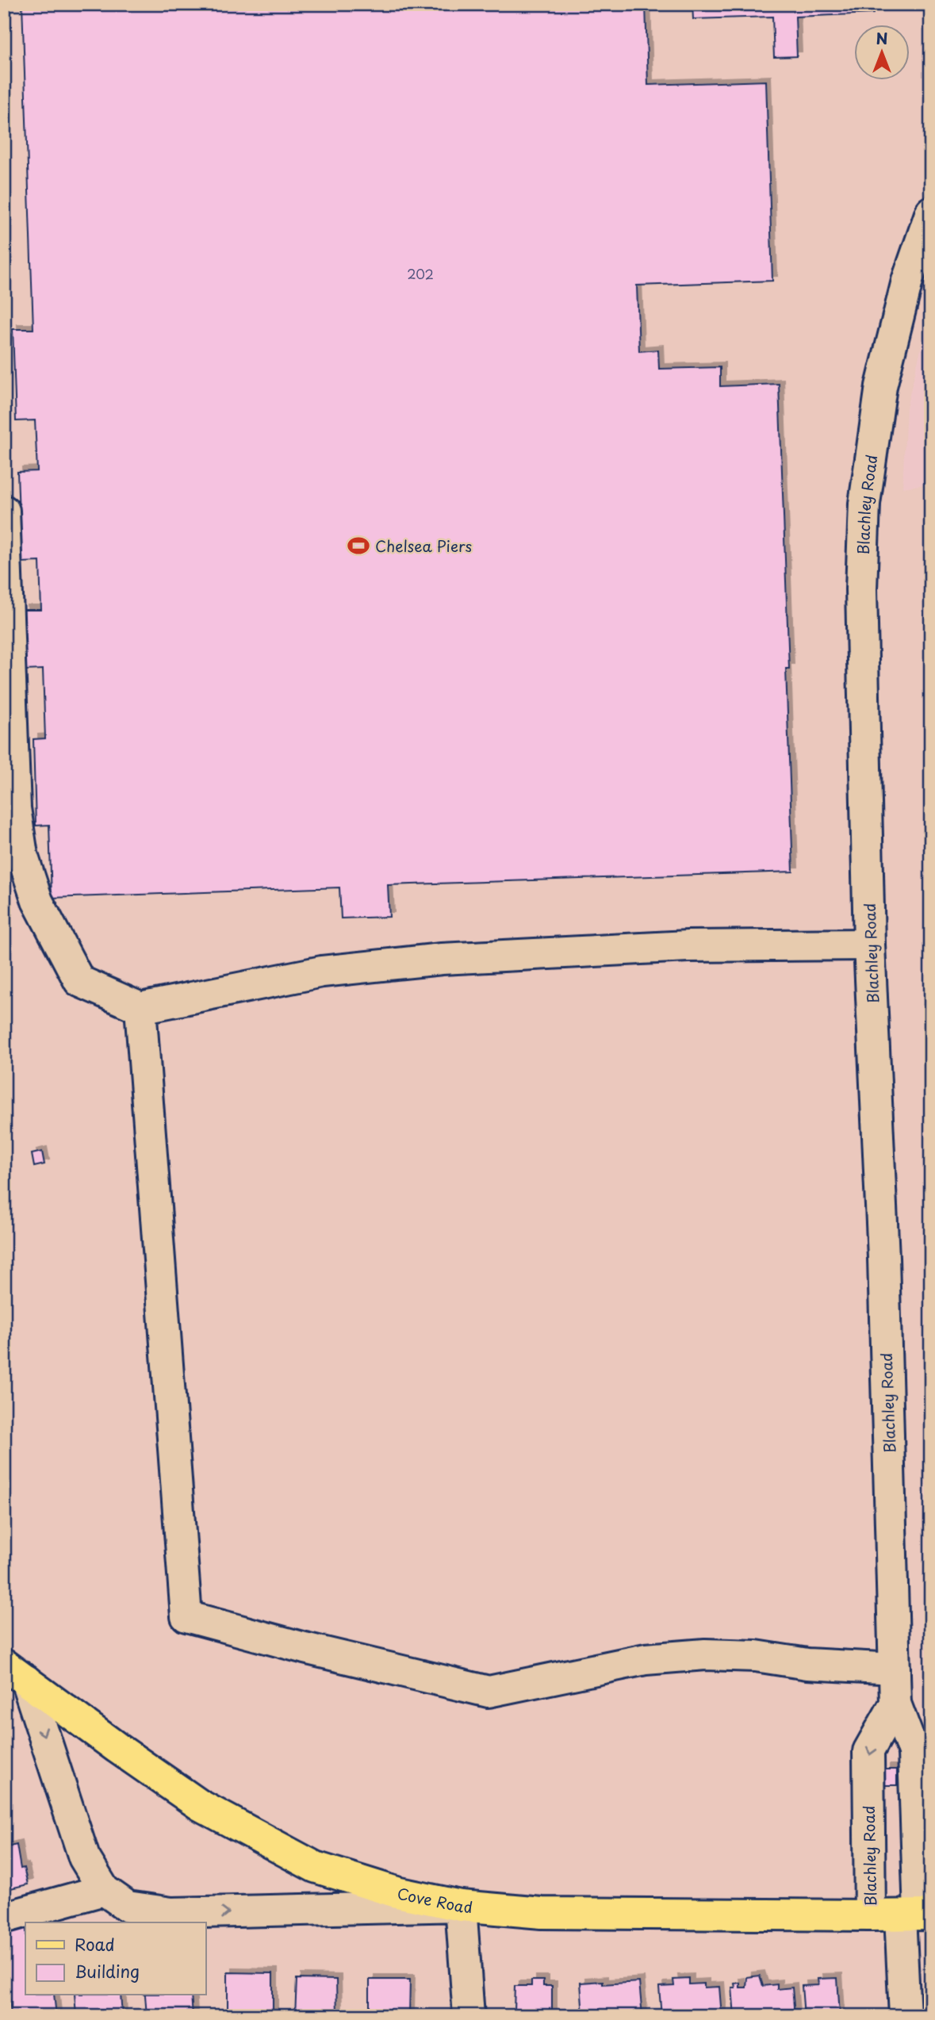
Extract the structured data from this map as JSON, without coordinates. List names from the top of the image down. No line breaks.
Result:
{"streets":{"main road":["Cove Road"],"street":["Blachley Road"]},"crossings":[["Blachley Road","Cove Road"]],"places":{"sports":["Chelsea Piers"]},"house_numbers":["202"],"legend":["Road","Building"],"north":"top"}
